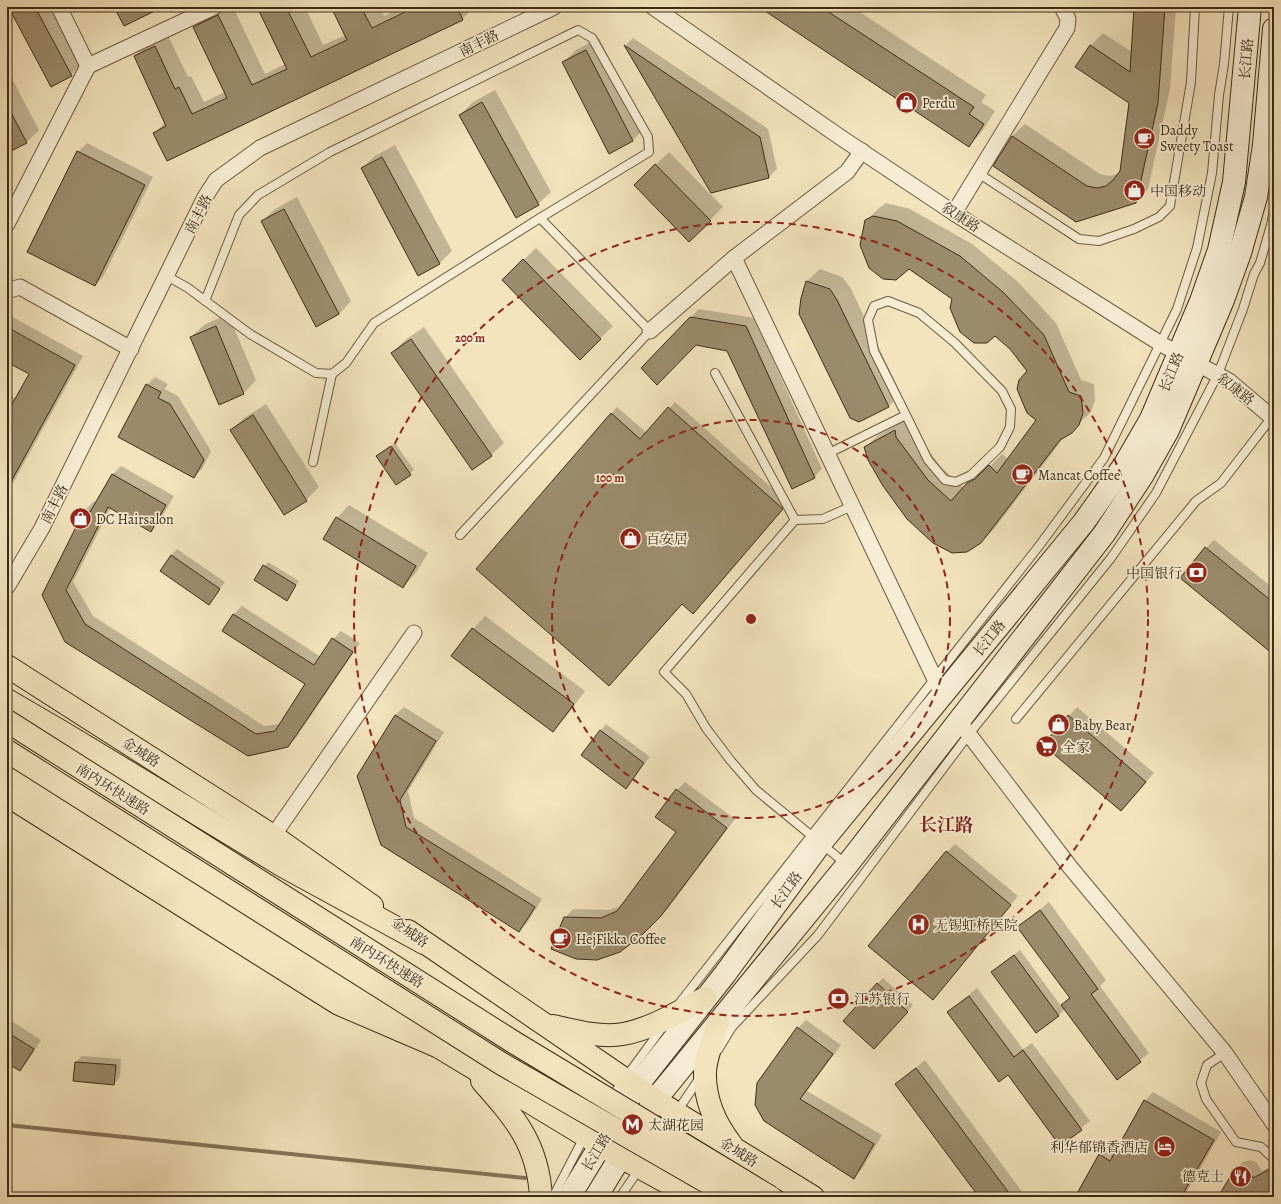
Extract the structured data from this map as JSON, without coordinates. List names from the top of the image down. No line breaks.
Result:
{"streets":{"main road":["长江路","金城路","南内环快速路"],"street":["南丰路","叙康路"]},"crossings":[["长江路","叙康路"],["长江路","金城路"]],"districts":["长江路"],"places":{"shop":["Perdu","中国移动","DC Hairsalon","百安居","Baby Bear"],"cafe":["Daddy Sweety Toast","Mancat Coffee","HejFikka Coffee"],"bank":["中国银行","江苏银行"],"supermarket":["全家"],"hospital":["无锡虹桥医院"],"metro station":["太湖花园"],"hotel":["利华郁锦香酒店"],"restaurant":["德克士"]},"rings":["200 m","100 m"]}
